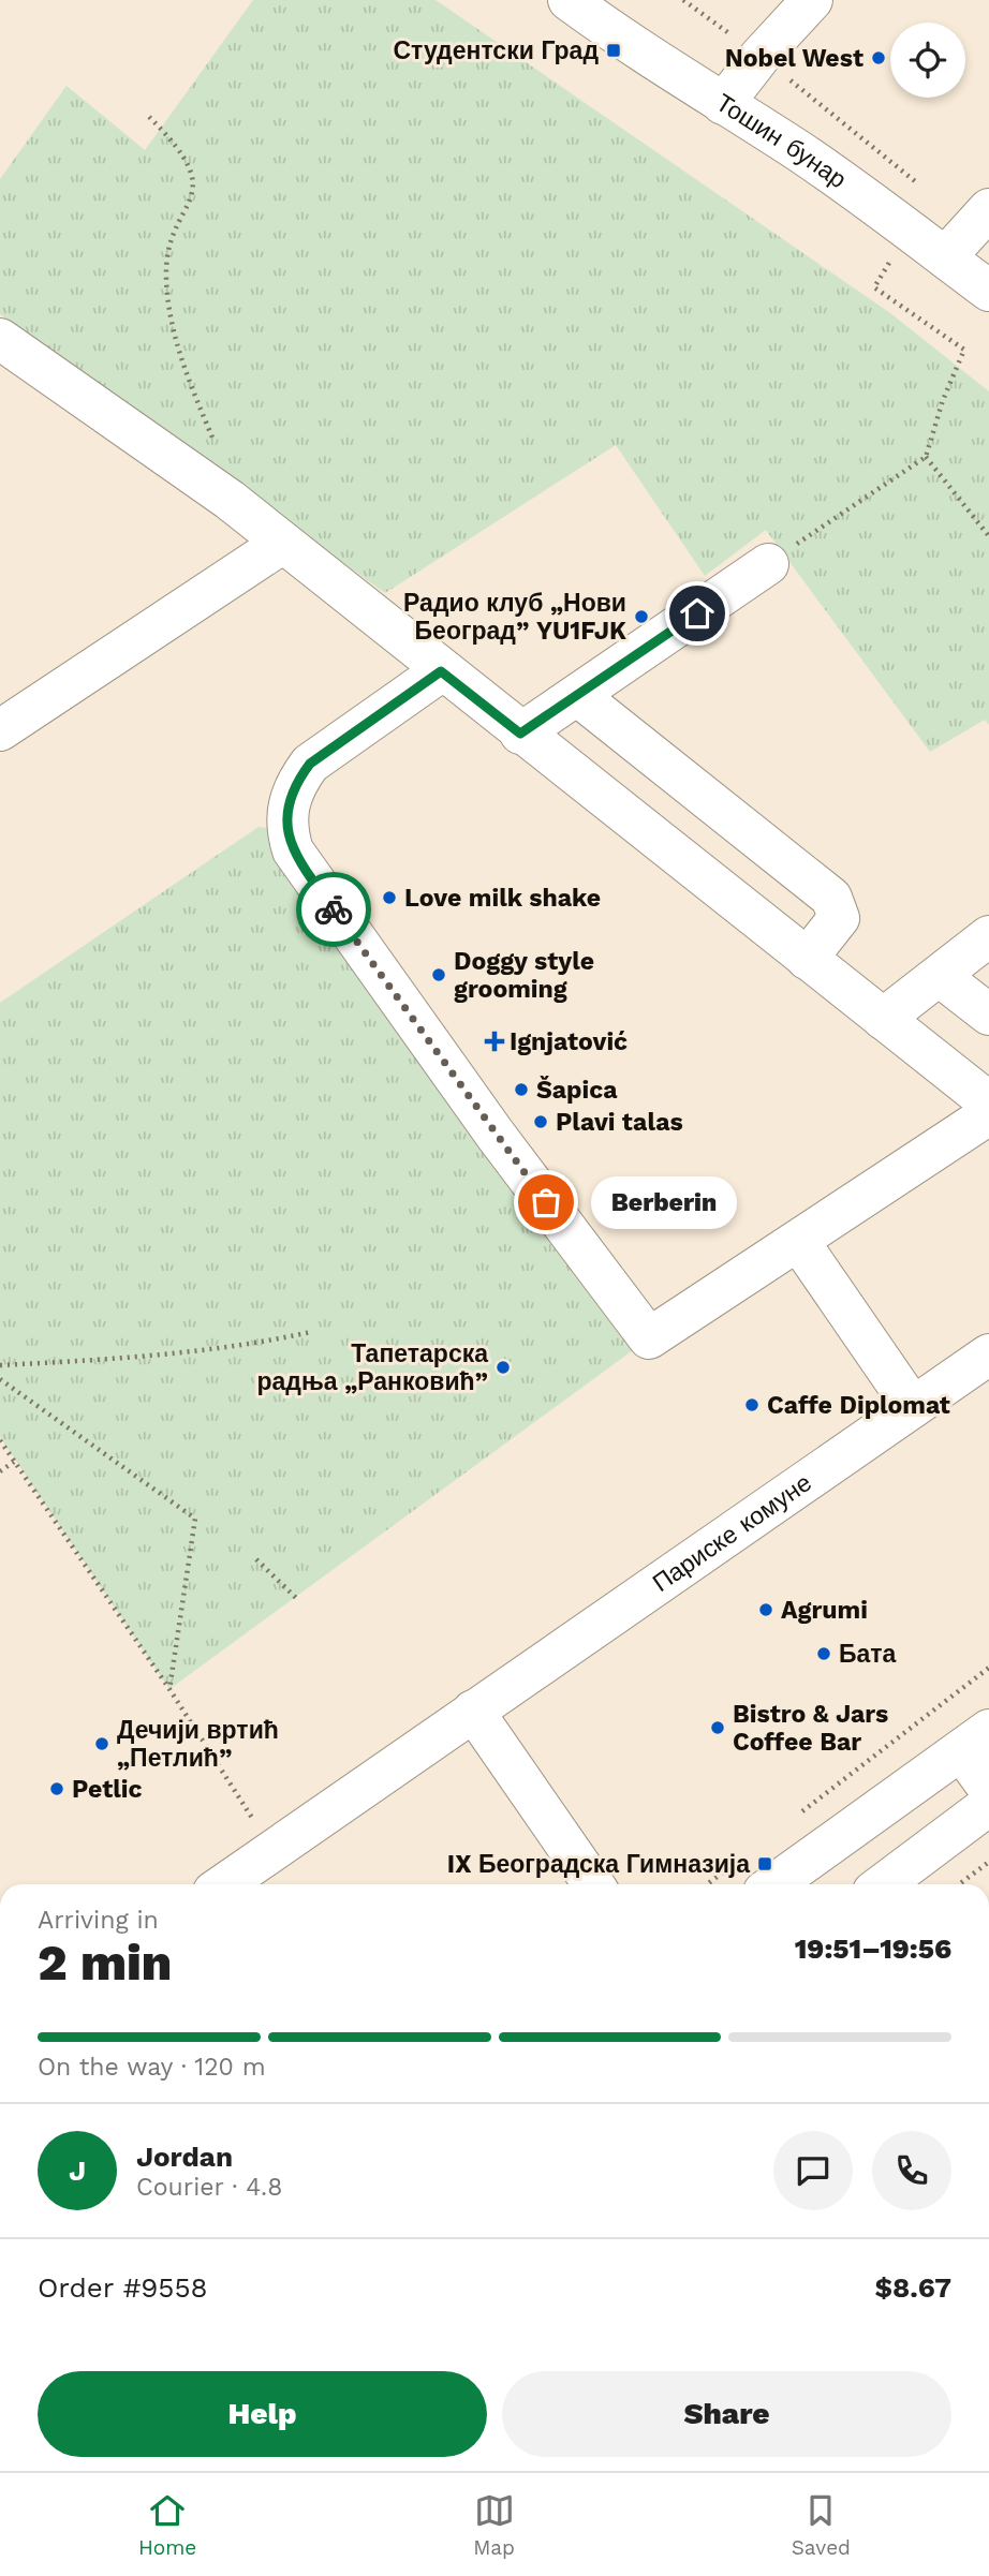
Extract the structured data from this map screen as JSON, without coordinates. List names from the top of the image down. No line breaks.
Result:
{"streets":{"street":["Тошин бунар","Париске комуне"]},"places":{"transit":["Студентски Град","IX Београдска Гимназија"],"other":["Nobel West","Радио клуб „Нови Београд” YU1FJK","Love milk shake","Doggy style grooming","Šapica","Plavi talas","Berberin","Тапетарска радња „Ранковић”","Caffe Diplomat","Agrumi","Бата","Bistro & Jars Coffee Bar","Дечији вртић „Петлић”","Petlic"],"health":["Ignjatović"]},"page":{"bubble":"Berberin","heading":["2 min","Arriving in","19:51–19:56"],"panel":["Jordan","Courier · 4.8","Order #9558","$8.67"],"bar":"On the way · 120 m","round":"J","buttons":["Help","Share"],"tabs":["Home","Map","Saved"]}}
